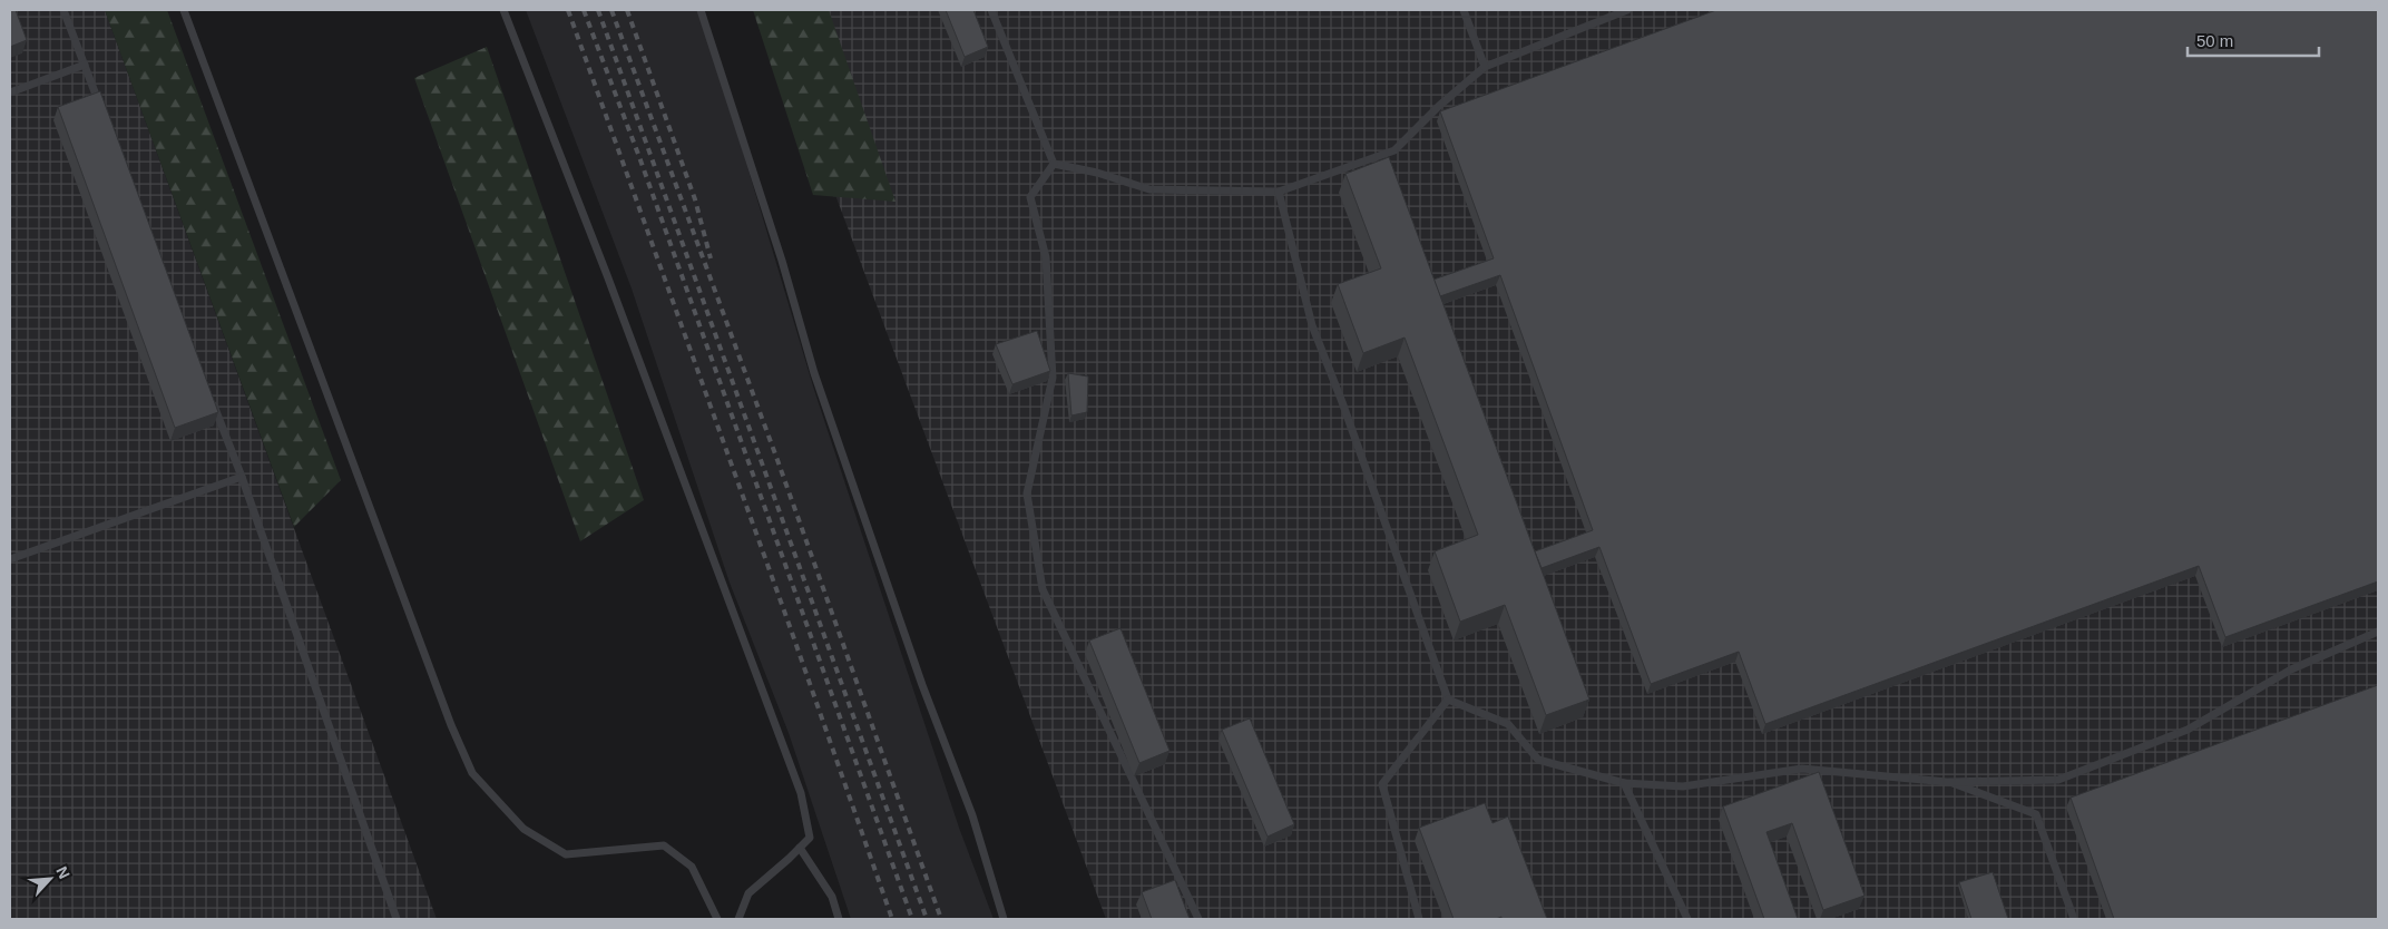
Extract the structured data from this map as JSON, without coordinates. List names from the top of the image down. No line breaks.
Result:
{"scale_bar":"50 m","north":"top right"}
